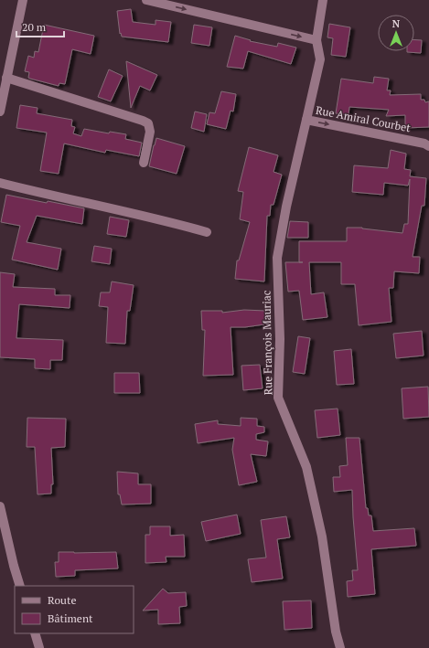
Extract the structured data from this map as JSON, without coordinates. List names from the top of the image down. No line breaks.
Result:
{"streets":{"street":["Rue Amiral Courbet","Rue François Mauriac"]},"crossings":[["Rue Amiral Courbet","Rue François Mauriac"]],"one_way":["Rue Amiral Courbet"],"legend":["Route","Bâtiment"],"scale_bar":"20 m","north":"top"}
